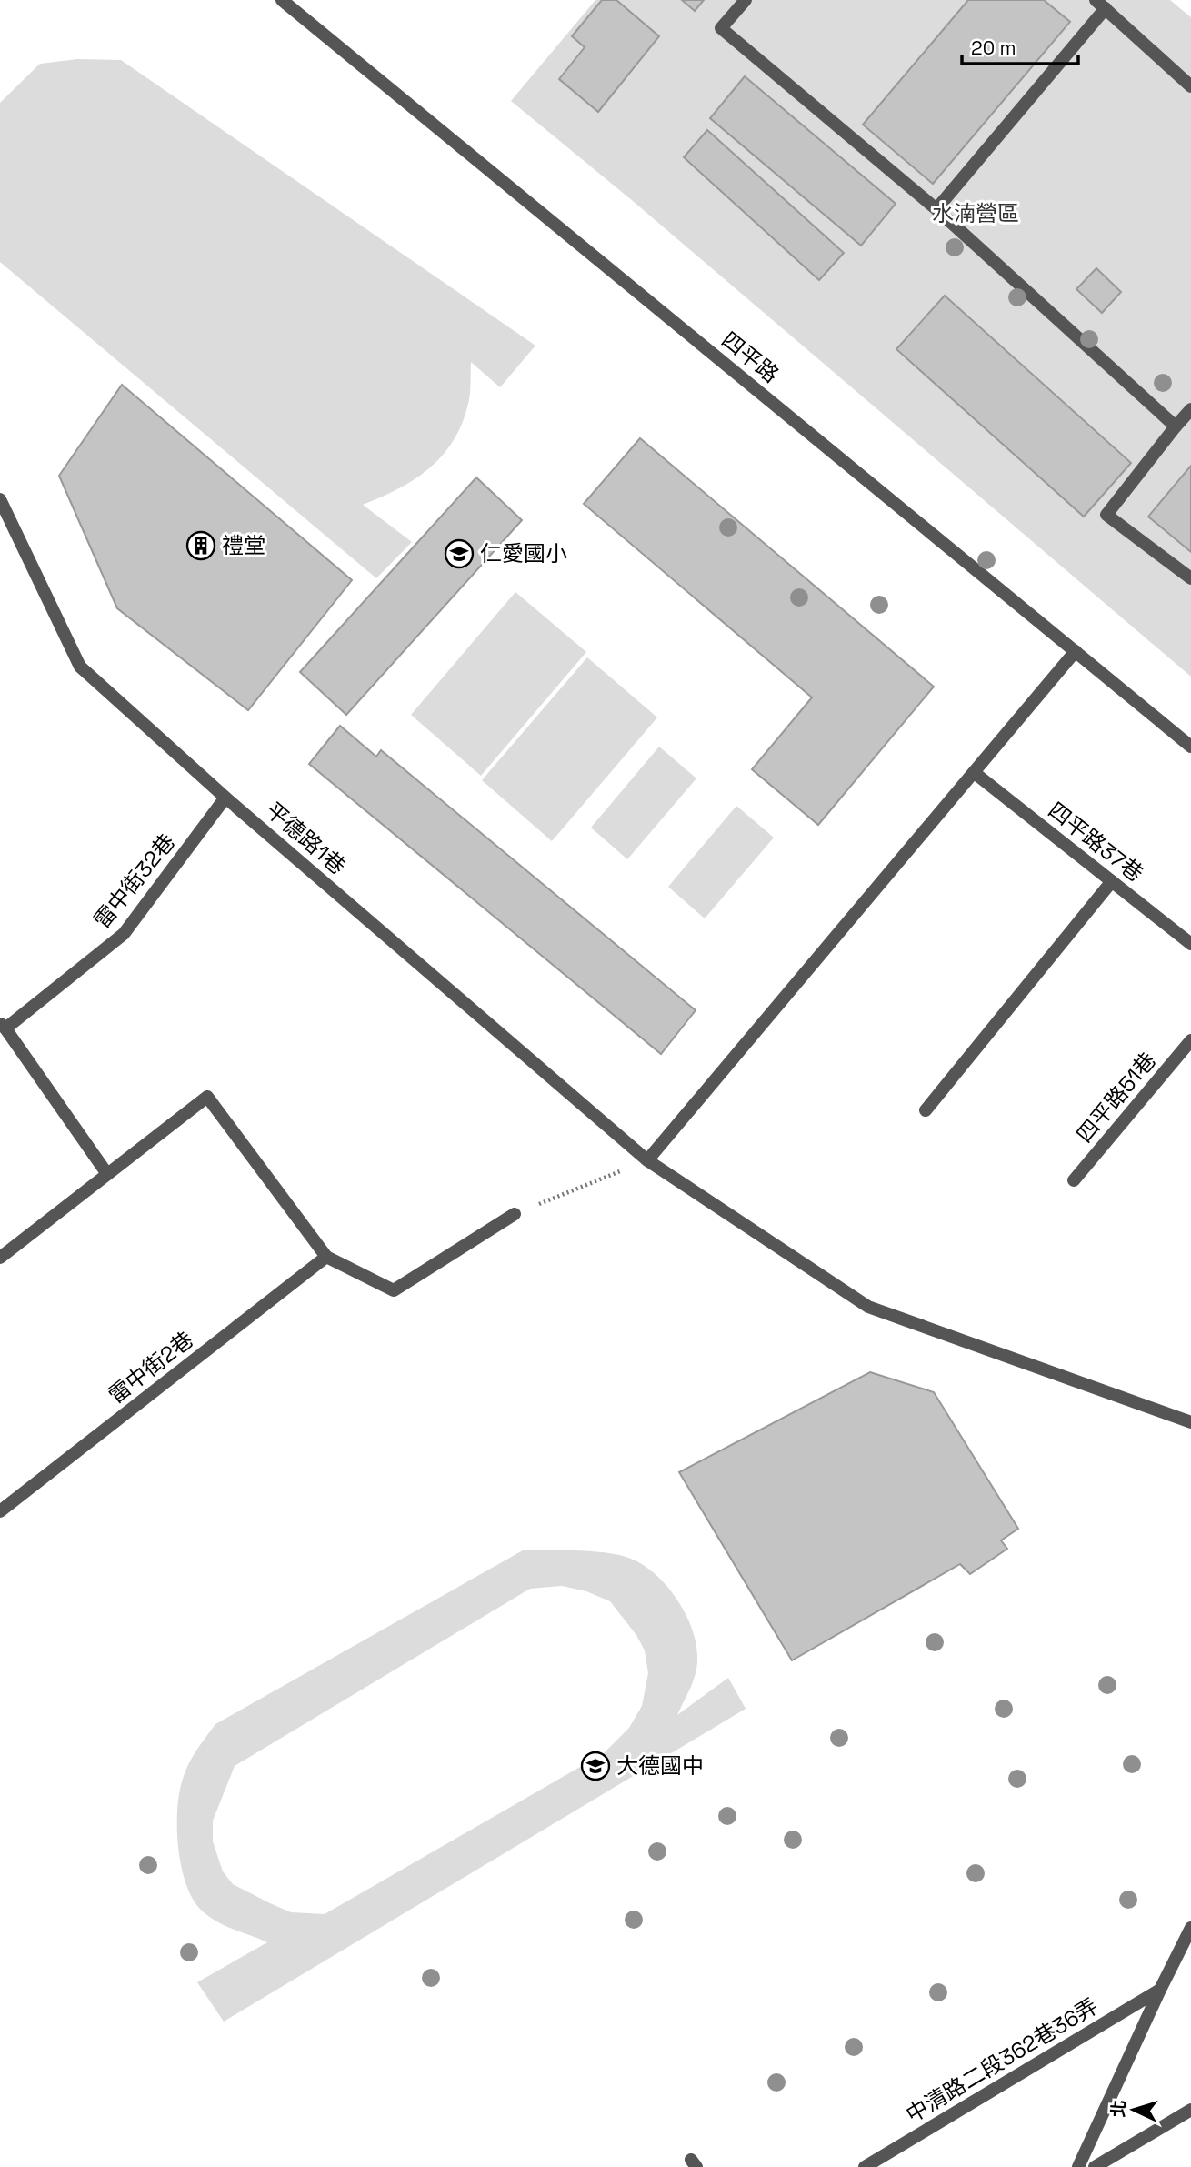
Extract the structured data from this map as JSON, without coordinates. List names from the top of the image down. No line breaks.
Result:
{"streets":{"street":["四平路","平德路1巷","四平路37巷","雷中街32巷","四平路51巷","雷中街2巷","中清路二段362巷36弄"]},"crossings":[["平德路1巷","雷中街32巷"]],"parks":["水湳營區"],"places":{"building":["禮堂"],"school or university":["仁愛國小","大德國中"]},"scale_bar":"20 m","north":"left"}
